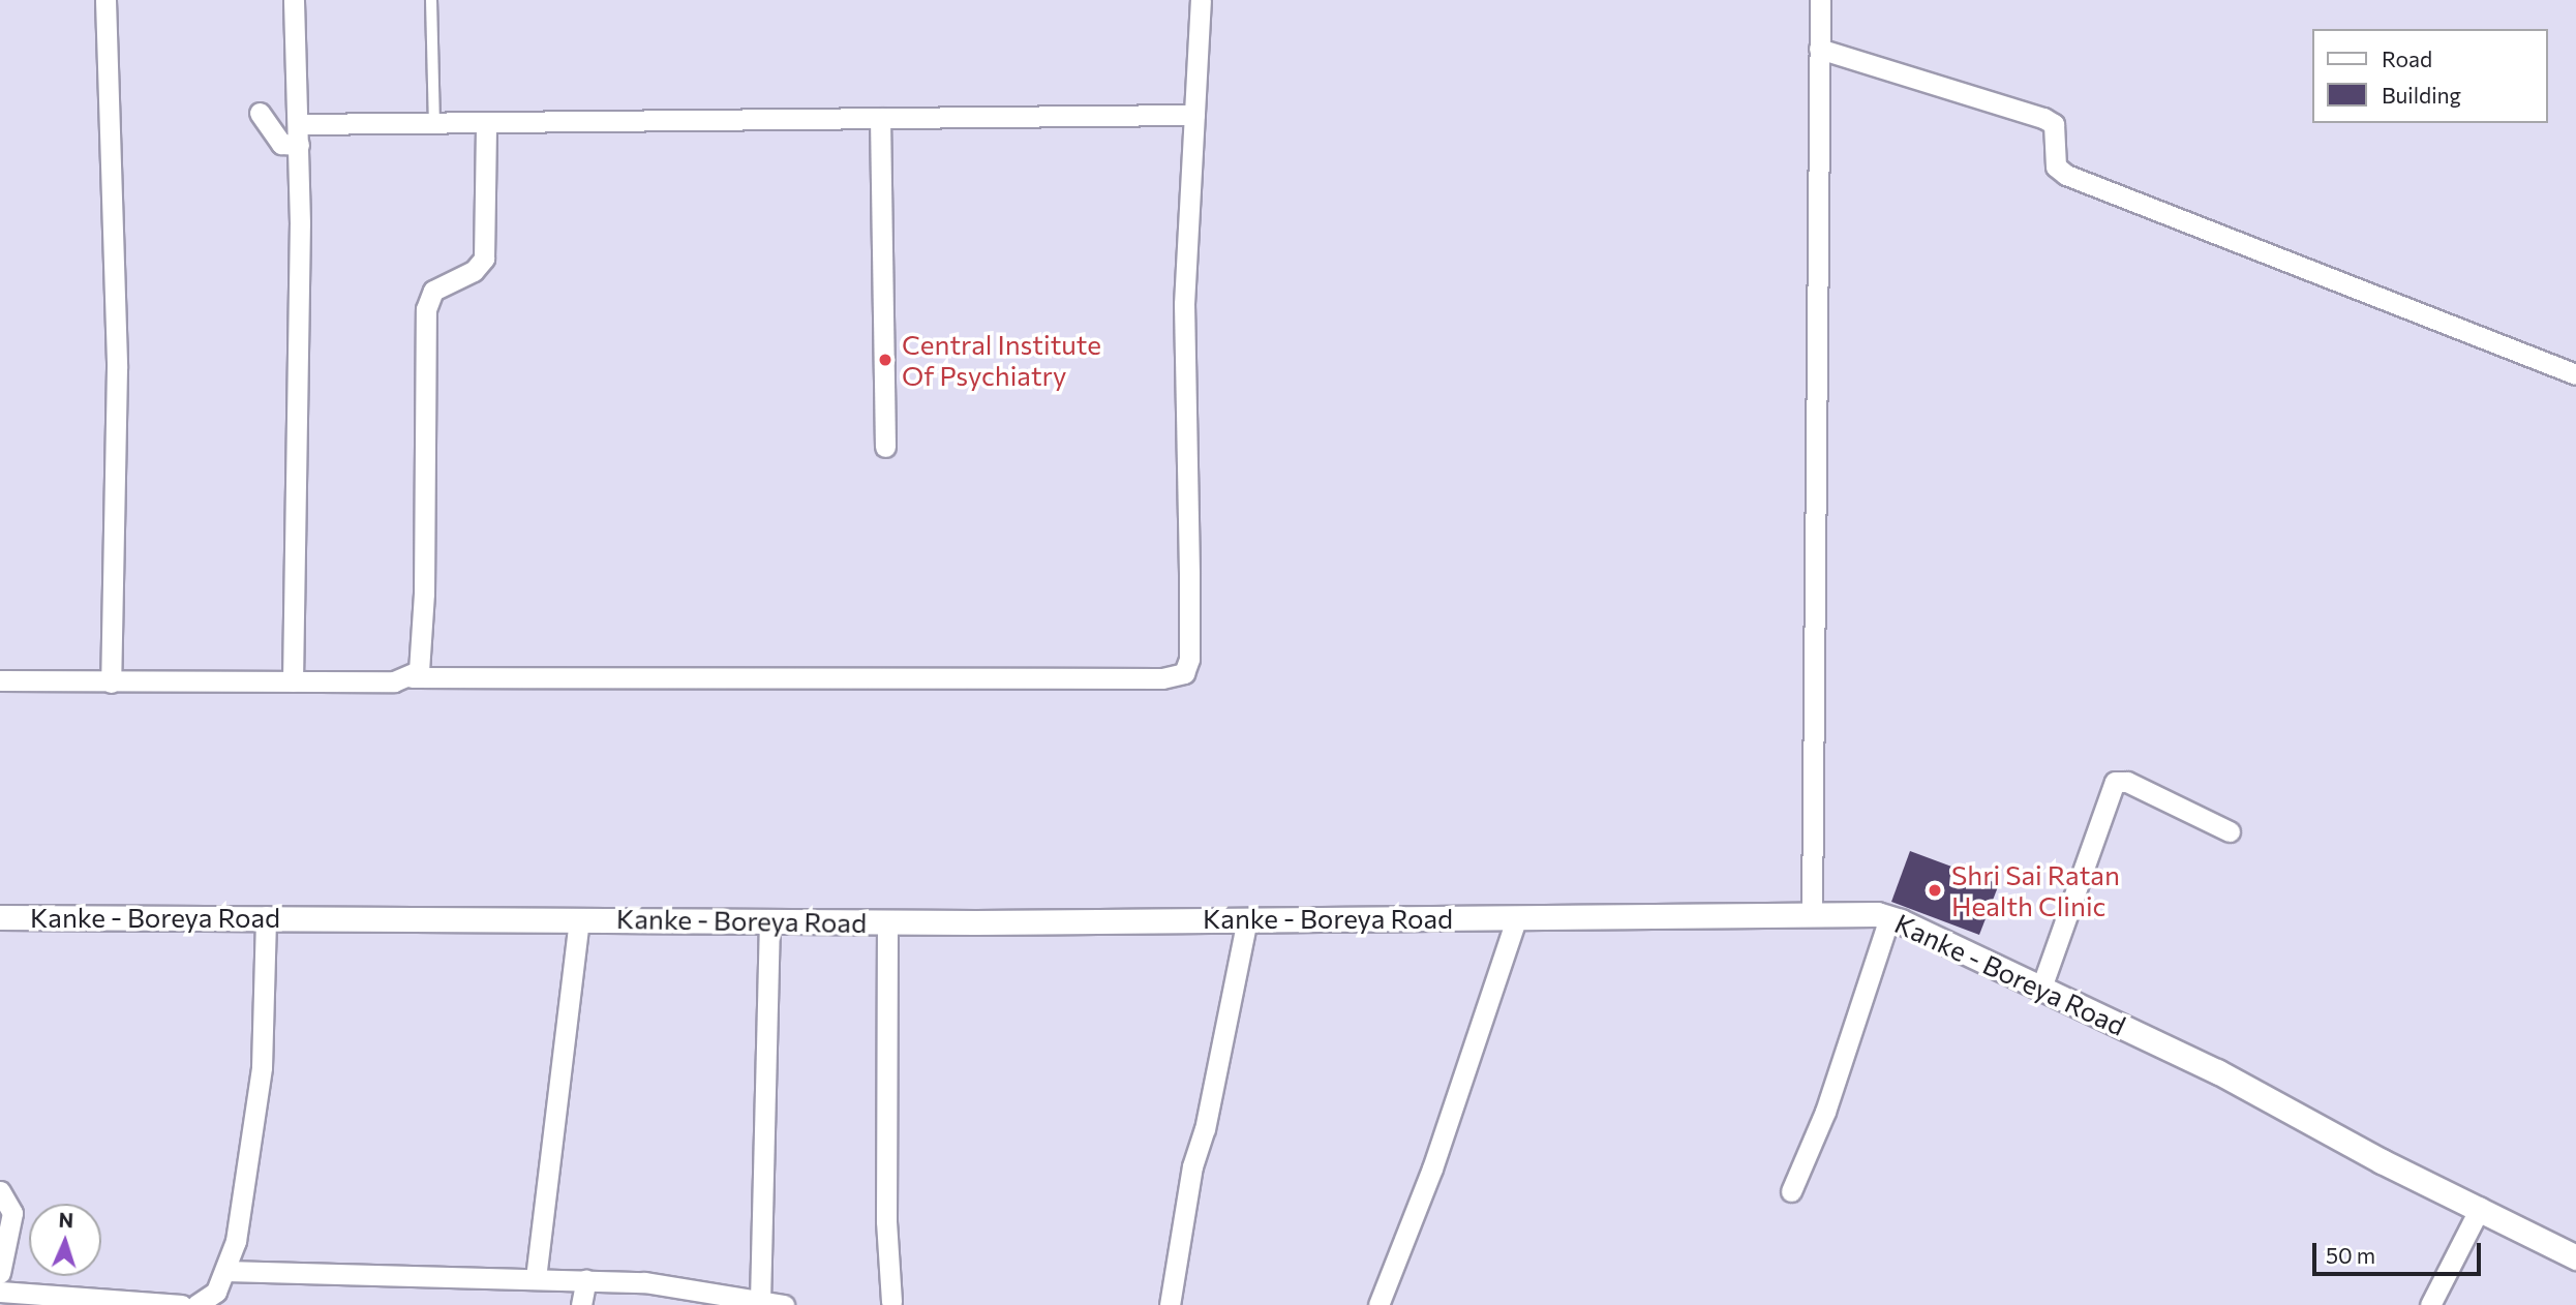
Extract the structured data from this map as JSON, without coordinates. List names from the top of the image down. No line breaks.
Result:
{"streets":{"street":["Kanke - Boreya Road"]},"places":["Central Institute Of Psychiatry","Shri Sai Ratan Health Clinic"],"legend":["Road","Building"],"scale_bar":"50 m","north":"top"}
